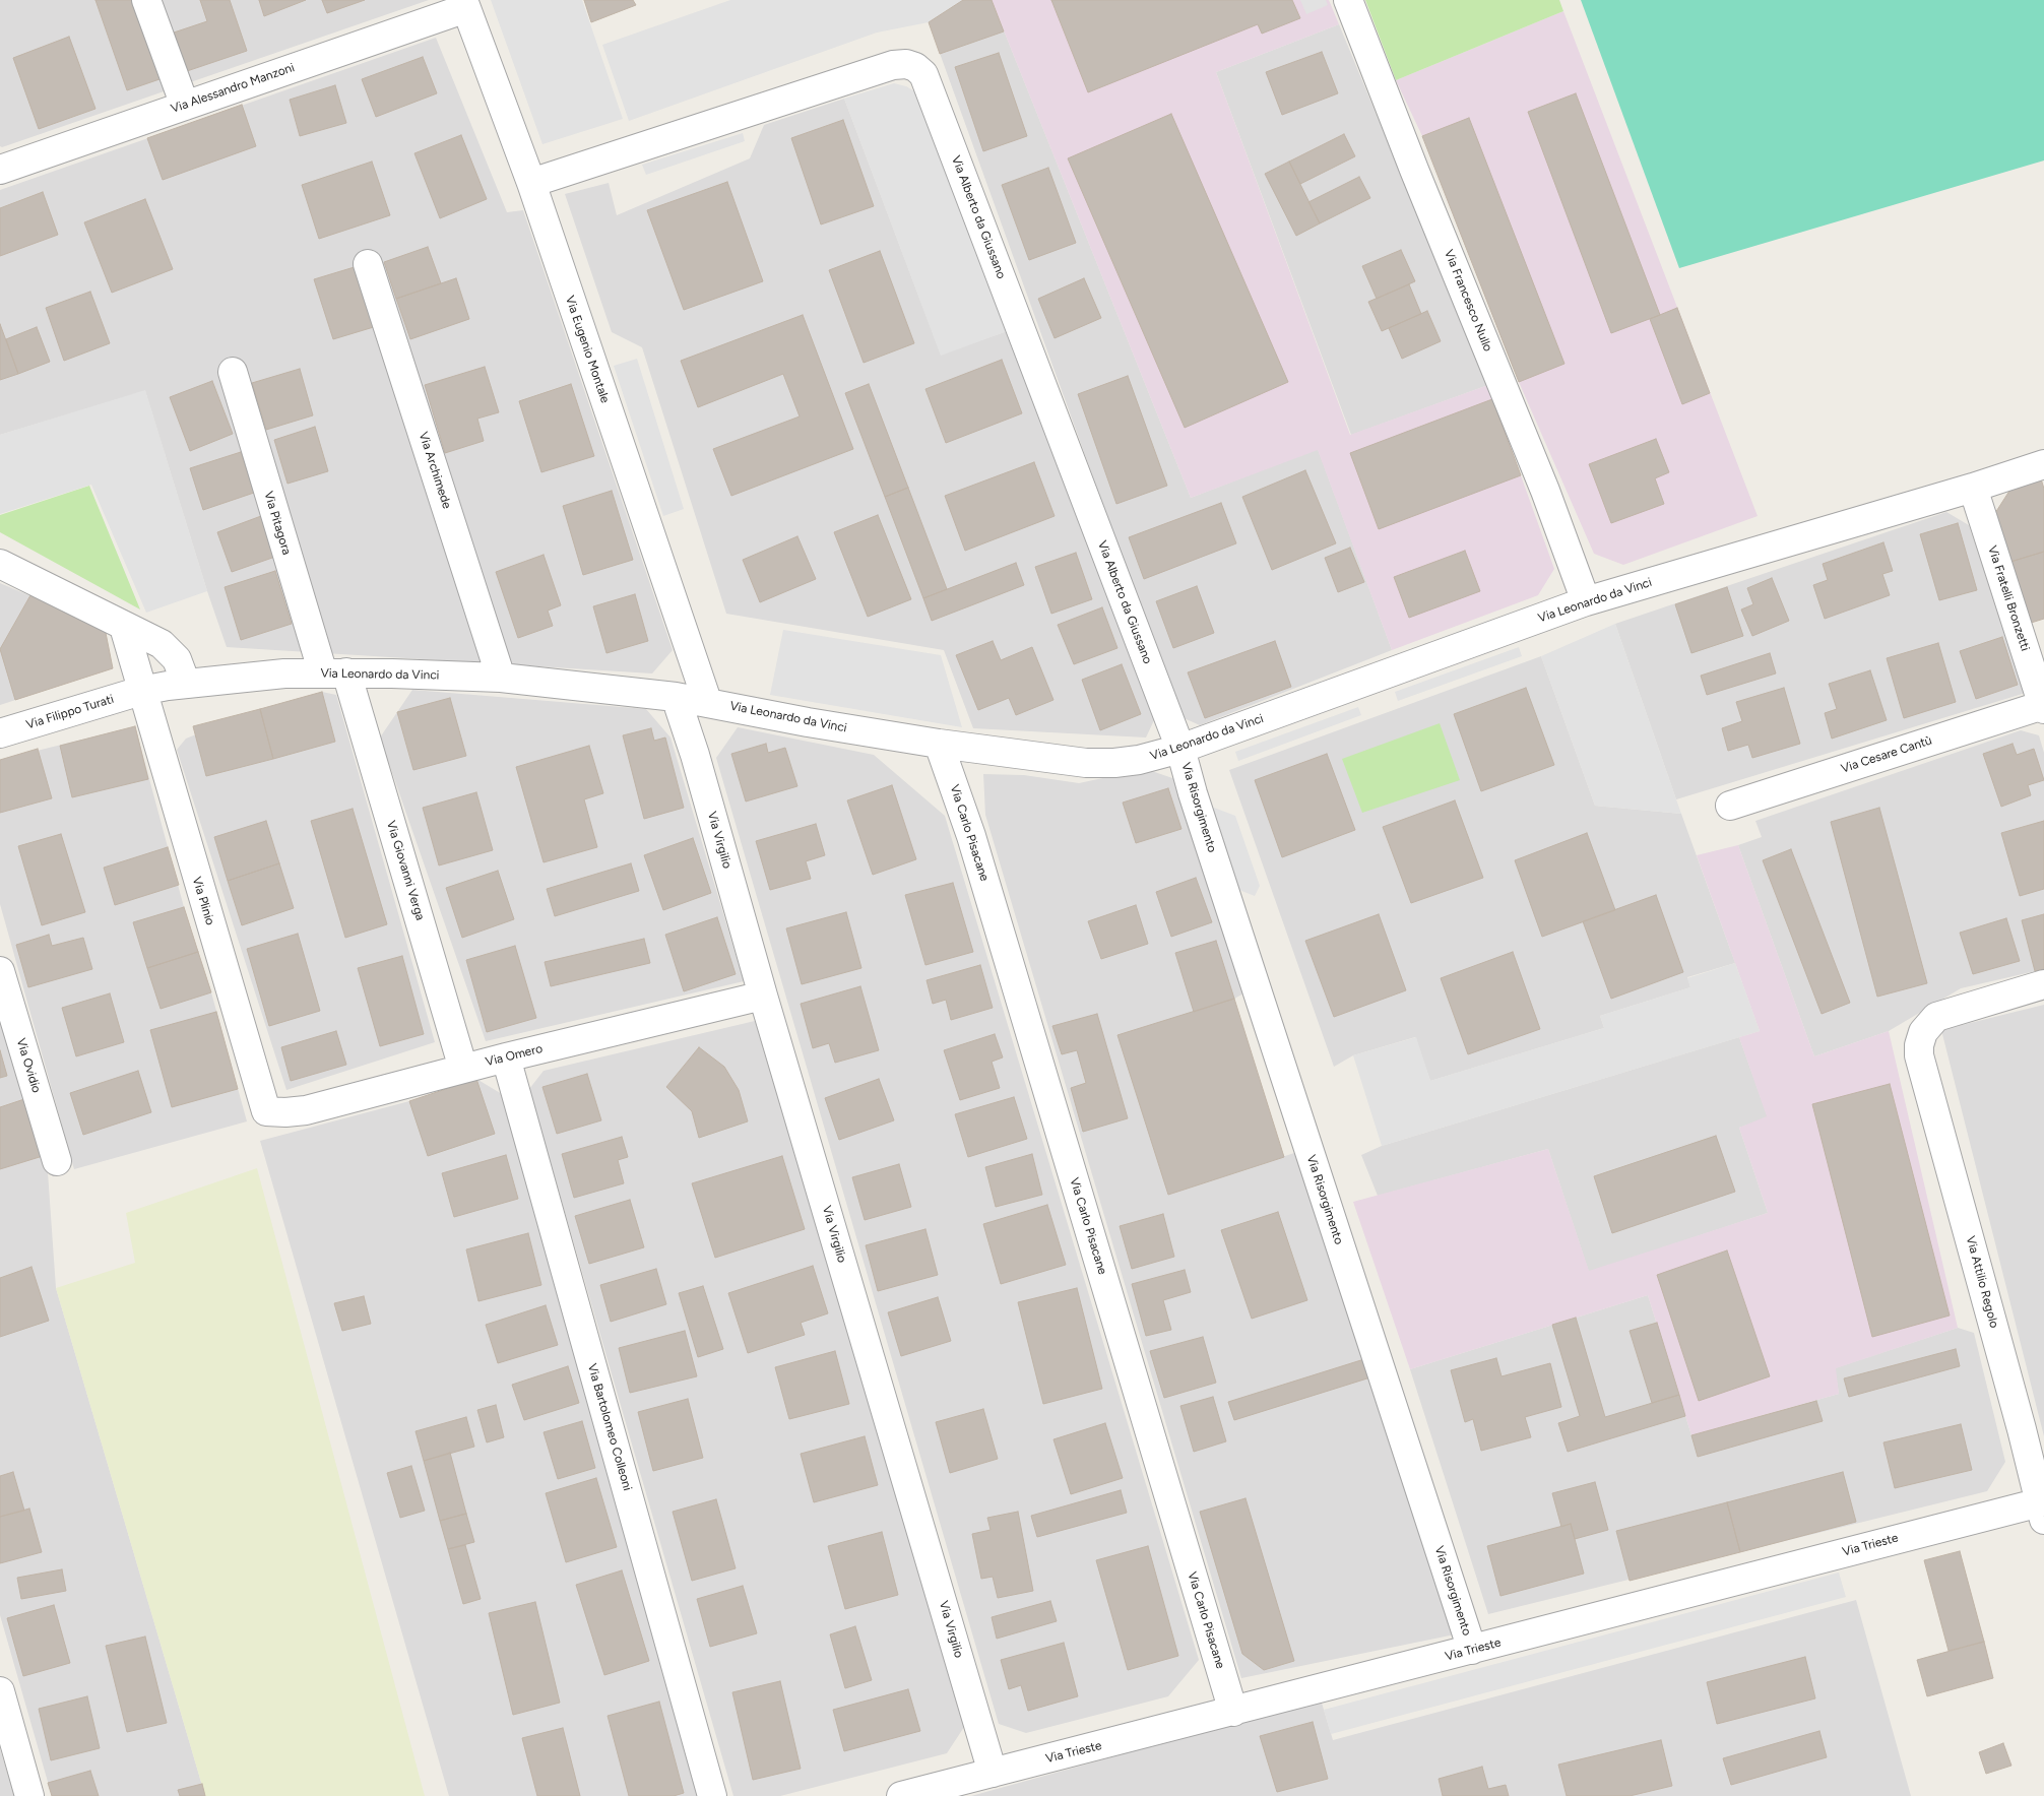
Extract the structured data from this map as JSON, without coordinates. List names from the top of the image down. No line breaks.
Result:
{"streets":{"street":["Via Alessandro Manzoni","Via Alberto da Giussano","Via Francesco Nullo","Via Eugenio Montale","Via Archimede","Via Pitagora","Via Fratelli Bronzetti","Via Leonardo da Vinci","Via Filippo Turati","Via Cesare Cantù","Via Risorgimento","Via Carlo Pisacane","Via Virgilio","Via Giovanni Verga","Via Plinio","Via Omero","Via Ovidio","Via Attilio Regolo","Via Bartolomeo Colleoni","Via Trieste"]},"crossings":[["Via Alessandro Manzoni","Via Eugenio Montale"],["Via Alberto da Giussano","Via Eugenio Montale"],["Via Alberto da Giussano","Via Leonardo da Vinci"],["Via Alberto da Giussano","Via Risorgimento"],["Via Francesco Nullo","Via Leonardo da Vinci"],["Via Eugenio Montale","Via Leonardo da Vinci"],["Via Archimede","Via Leonardo da Vinci"],["Via Pitagora","Via Leonardo da Vinci"],["Via Pitagora","Via Giovanni Verga"],["Via Fratelli Bronzetti","Via Leonardo da Vinci"],["Via Fratelli Bronzetti","Via Cesare Cantù"],["Via Leonardo da Vinci","Via Filippo Turati"],["Via Leonardo da Vinci","Via Risorgimento"],["Via Leonardo da Vinci","Via Carlo Pisacane"],["Via Leonardo da Vinci","Via Virgilio"],["Via Leonardo da Vinci","Via Giovanni Verga"],["Via Leonardo da Vinci","Via Plinio"],["Via Filippo Turati","Via Plinio"],["Via Risorgimento","Via Trieste"],["Via Carlo Pisacane","Via Trieste"],["Via Virgilio","Via Omero"],["Via Virgilio","Via Trieste"],["Via Giovanni Verga","Via Omero"],["Via Plinio","Via Omero"],["Via Omero","Via Bartolomeo Colleoni"],["Via Attilio Regolo","Via Trieste"]]}
